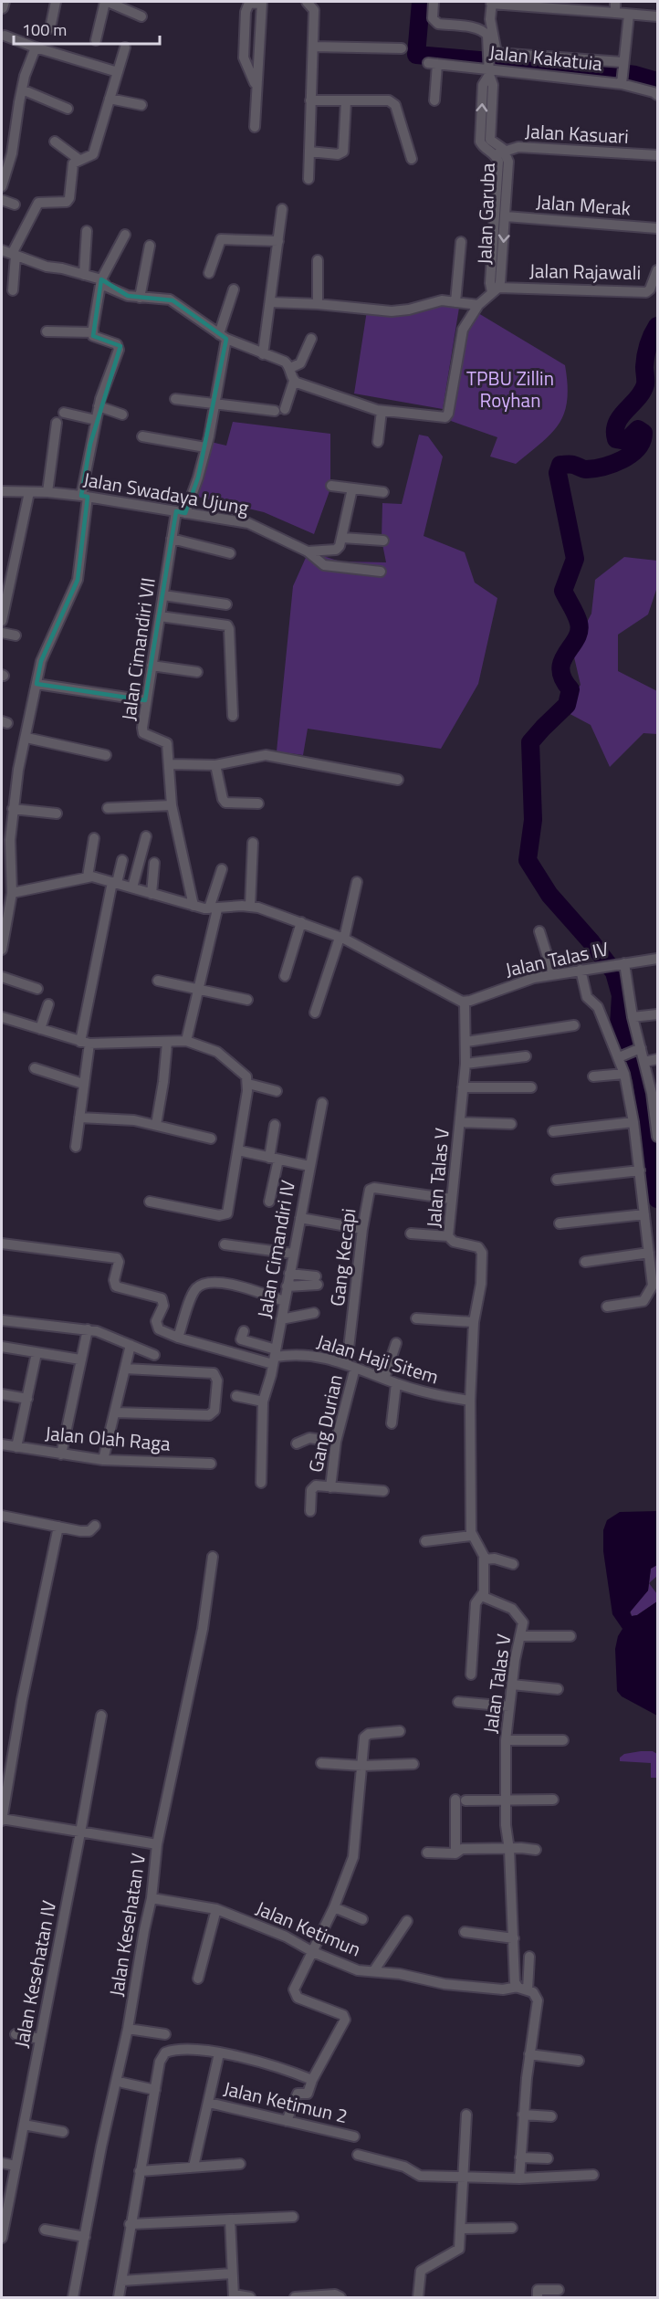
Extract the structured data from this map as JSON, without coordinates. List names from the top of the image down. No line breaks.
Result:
{"streets":{"street":["Jalan Kakatuia","Jalan Kasuari","Jalan Merak","Jalan Garuba","Jalan Rajawali","Jalan Swadaya Ujung","Jalan Cimandiri VII","Jalan Talas IV","Jalan Talas V","Jalan Cimandiri IV","Gang Kecapi","Jalan Haji Sitem","Gang Durian","Jalan Olah Raga","Jalan Kesehatan V","Jalan Ketimun","Jalan Kesehatan IV","Jalan Ketimun 2"]},"crossings":[["Jalan Kakatuia","Jalan Garuba"],["Jalan Kasuari","Jalan Garuba"],["Jalan Merak","Jalan Garuba"],["Jalan Garuba","Jalan Rajawali"],["Jalan Swadaya Ujung","Jalan Cimandiri VII"],["Jalan Talas IV","Jalan Talas V"],["Jalan Talas V","Gang Kecapi"],["Jalan Talas V","Jalan Haji Sitem"],["Jalan Talas V","Jalan Ketimun"],["Jalan Cimandiri IV","Jalan Haji Sitem"],["Gang Kecapi","Jalan Haji Sitem"],["Gang Kecapi","Gang Durian"],["Jalan Haji Sitem","Gang Durian"],["Jalan Kesehatan V","Jalan Ketimun"]],"parks":["TPBU Zillin Royhan"],"scale_bar":"100 m"}
